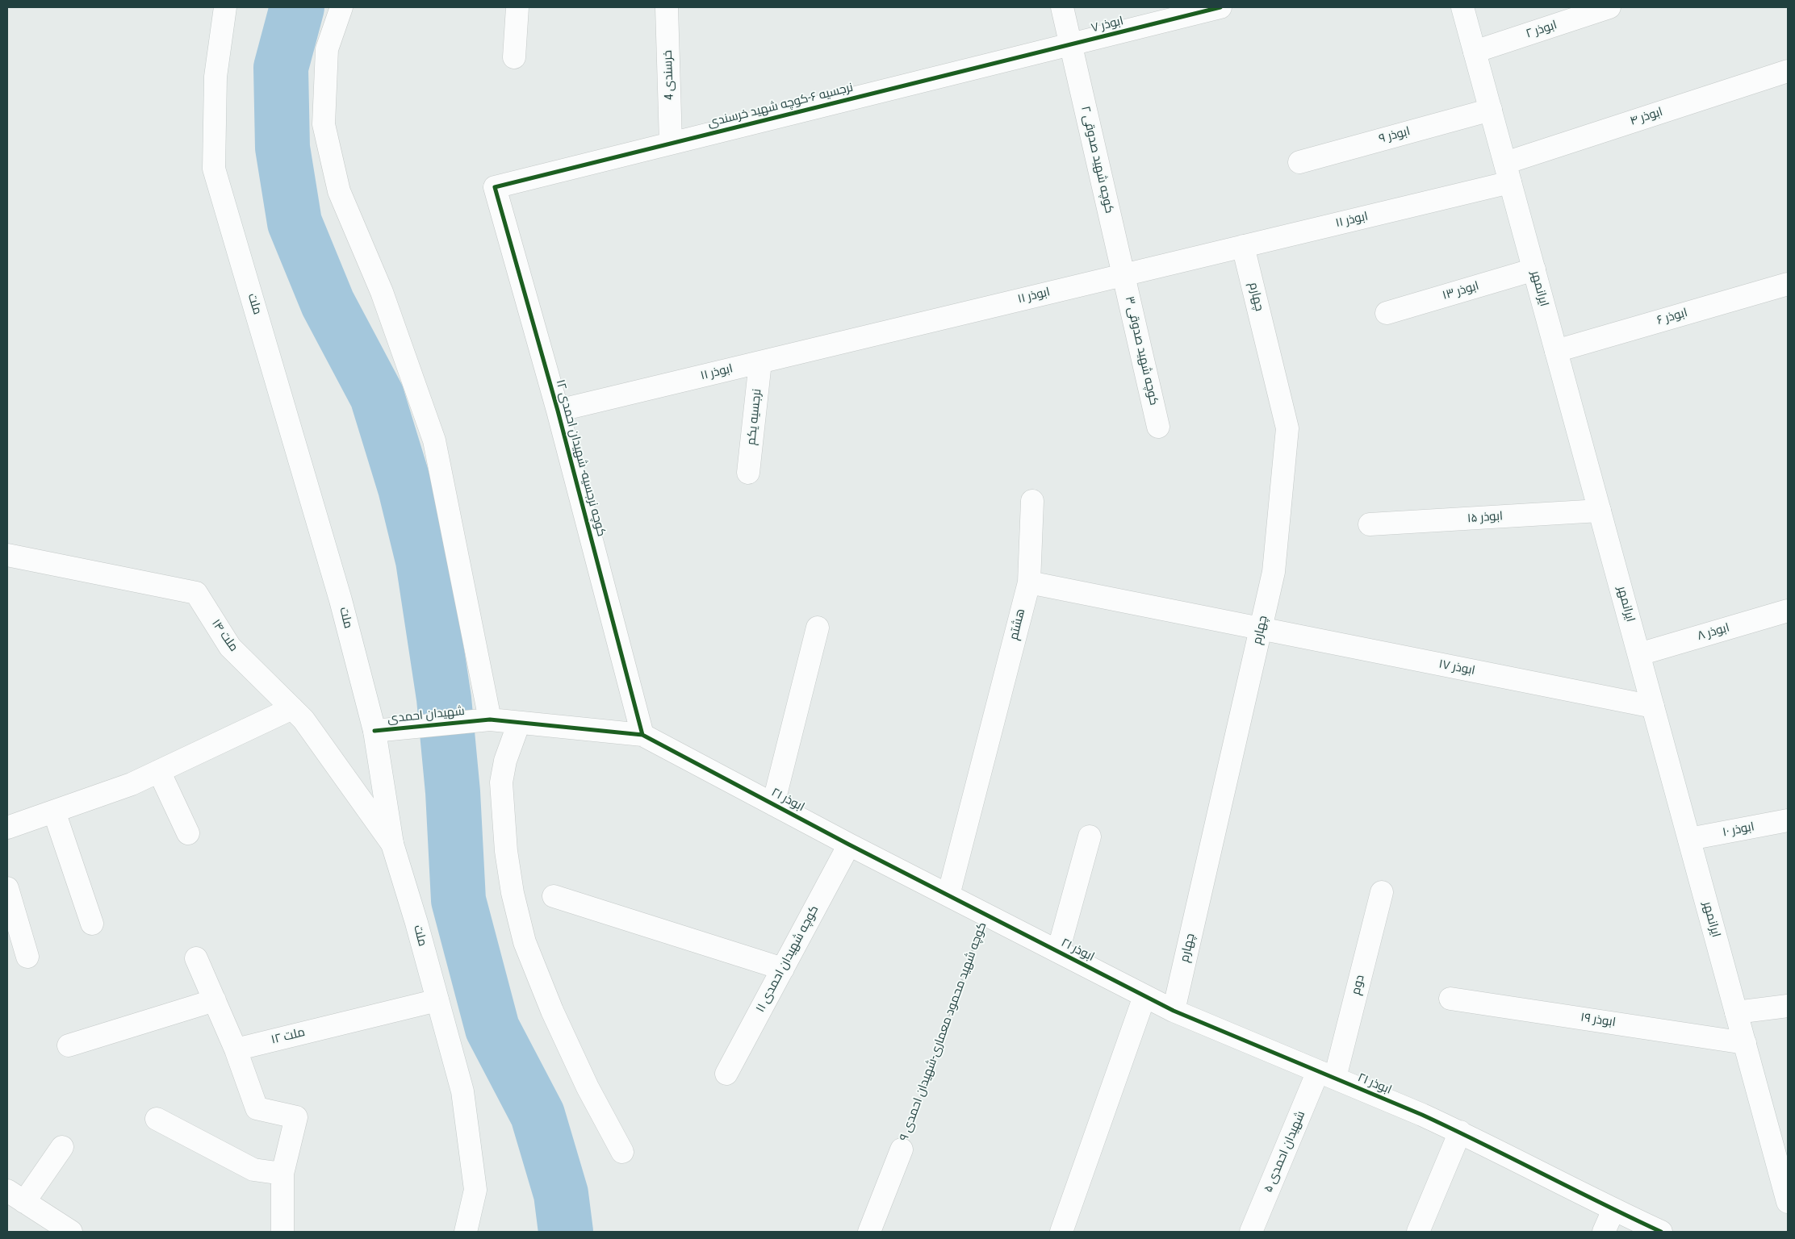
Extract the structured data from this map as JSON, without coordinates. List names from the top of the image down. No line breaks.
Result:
{"streets":{"street":["۷ ابوذر","۲ ابوذر","خرسندی 4","نرجسیه ۶-کوچه شهید خرسندی","ابوذر ۴","۹ ابوذر","کوچه شهید صدوقی ۲","ابوذر ۱۱","ایرانمهر","۱۳ ابوذر","چهارم","ملت","ابوذر ۶","کوچه شهید صدوقی ۳","نرجسیه یکم","کوچه نرجسیه- شهیدان احمدی ۱۲","۱۵ ابوذر","هشتم","۸ ابوذر","۱۴ ملت","۱۷ ابوذر","شهیدان احمدی","۲۱ ابوذر","ابوذر ۱۰","کوچه شهیدان احمدی ۱۱","دوم","ابوذر ۱۹","۱۲ ملت","شهیدان احمدی ۵"],"cycle path":["کوچه شهید محمود معماری-شهیدان احمدی ۹"]},"crossings":[["۷ ابوذر","نرجسیه ۶-کوچه شهید خرسندی"],["۷ ابوذر","کوچه شهید صدوقی ۲"],["۲ ابوذر","ایرانمهر"],["خرسندی 4","نرجسیه ۶-کوچه شهید خرسندی"],["نرجسیه ۶-کوچه شهید خرسندی","کوچه شهید صدوقی ۲"],["نرجسیه ۶-کوچه شهید خرسندی","کوچه نرجسیه- شهیدان احمدی ۱۲"],["ابوذر ۴","ابوذر ۱۱"],["ابوذر ۴","ایرانمهر"],["۹ ابوذر","ایرانمهر"],["کوچه شهید صدوقی ۲","ابوذر ۱۱"],["کوچه شهید صدوقی ۲","کوچه شهید صدوقی ۳"],["ابوذر ۱۱","ایرانمهر"],["ابوذر ۱۱","چهارم"],["ابوذر ۱۱","کوچه شهید صدوقی ۳"],["ابوذر ۱۱","نرجسیه یکم"],["ابوذر ۱۱","کوچه نرجسیه- شهیدان احمدی ۱۲"],["ایرانمهر","۱۳ ابوذر"],["ایرانمهر","ابوذر ۶"],["ایرانمهر","۱۵ ابوذر"],["ایرانمهر","۸ ابوذر"],["ایرانمهر","۱۷ ابوذر"],["ایرانمهر","ابوذر ۱۰"],["ایرانمهر","ابوذر ۱۹"],["چهارم","۱۷ ابوذر"],["چهارم","۲۱ ابوذر"],["ملت","۱۴ ملت"],["ملت","شهیدان احمدی"],["ملت","۱۲ ملت"],["کوچه نرجسیه- شهیدان احمدی ۱۲","۲۱ ابوذر"],["هشتم","۲۱ ابوذر"],["شهیدان احمدی","۲۱ ابوذر"],["۲۱ ابوذر","کوچه شهیدان احمدی ۱۱"],["۲۱ ابوذر","دوم"],["۲۱ ابوذر","کوچه شهید محمود معماری-شهیدان احمدی ۹"],["۲۱ ابوذر","شهیدان احمدی ۵"],["دوم","شهیدان احمدی ۵"]]}
